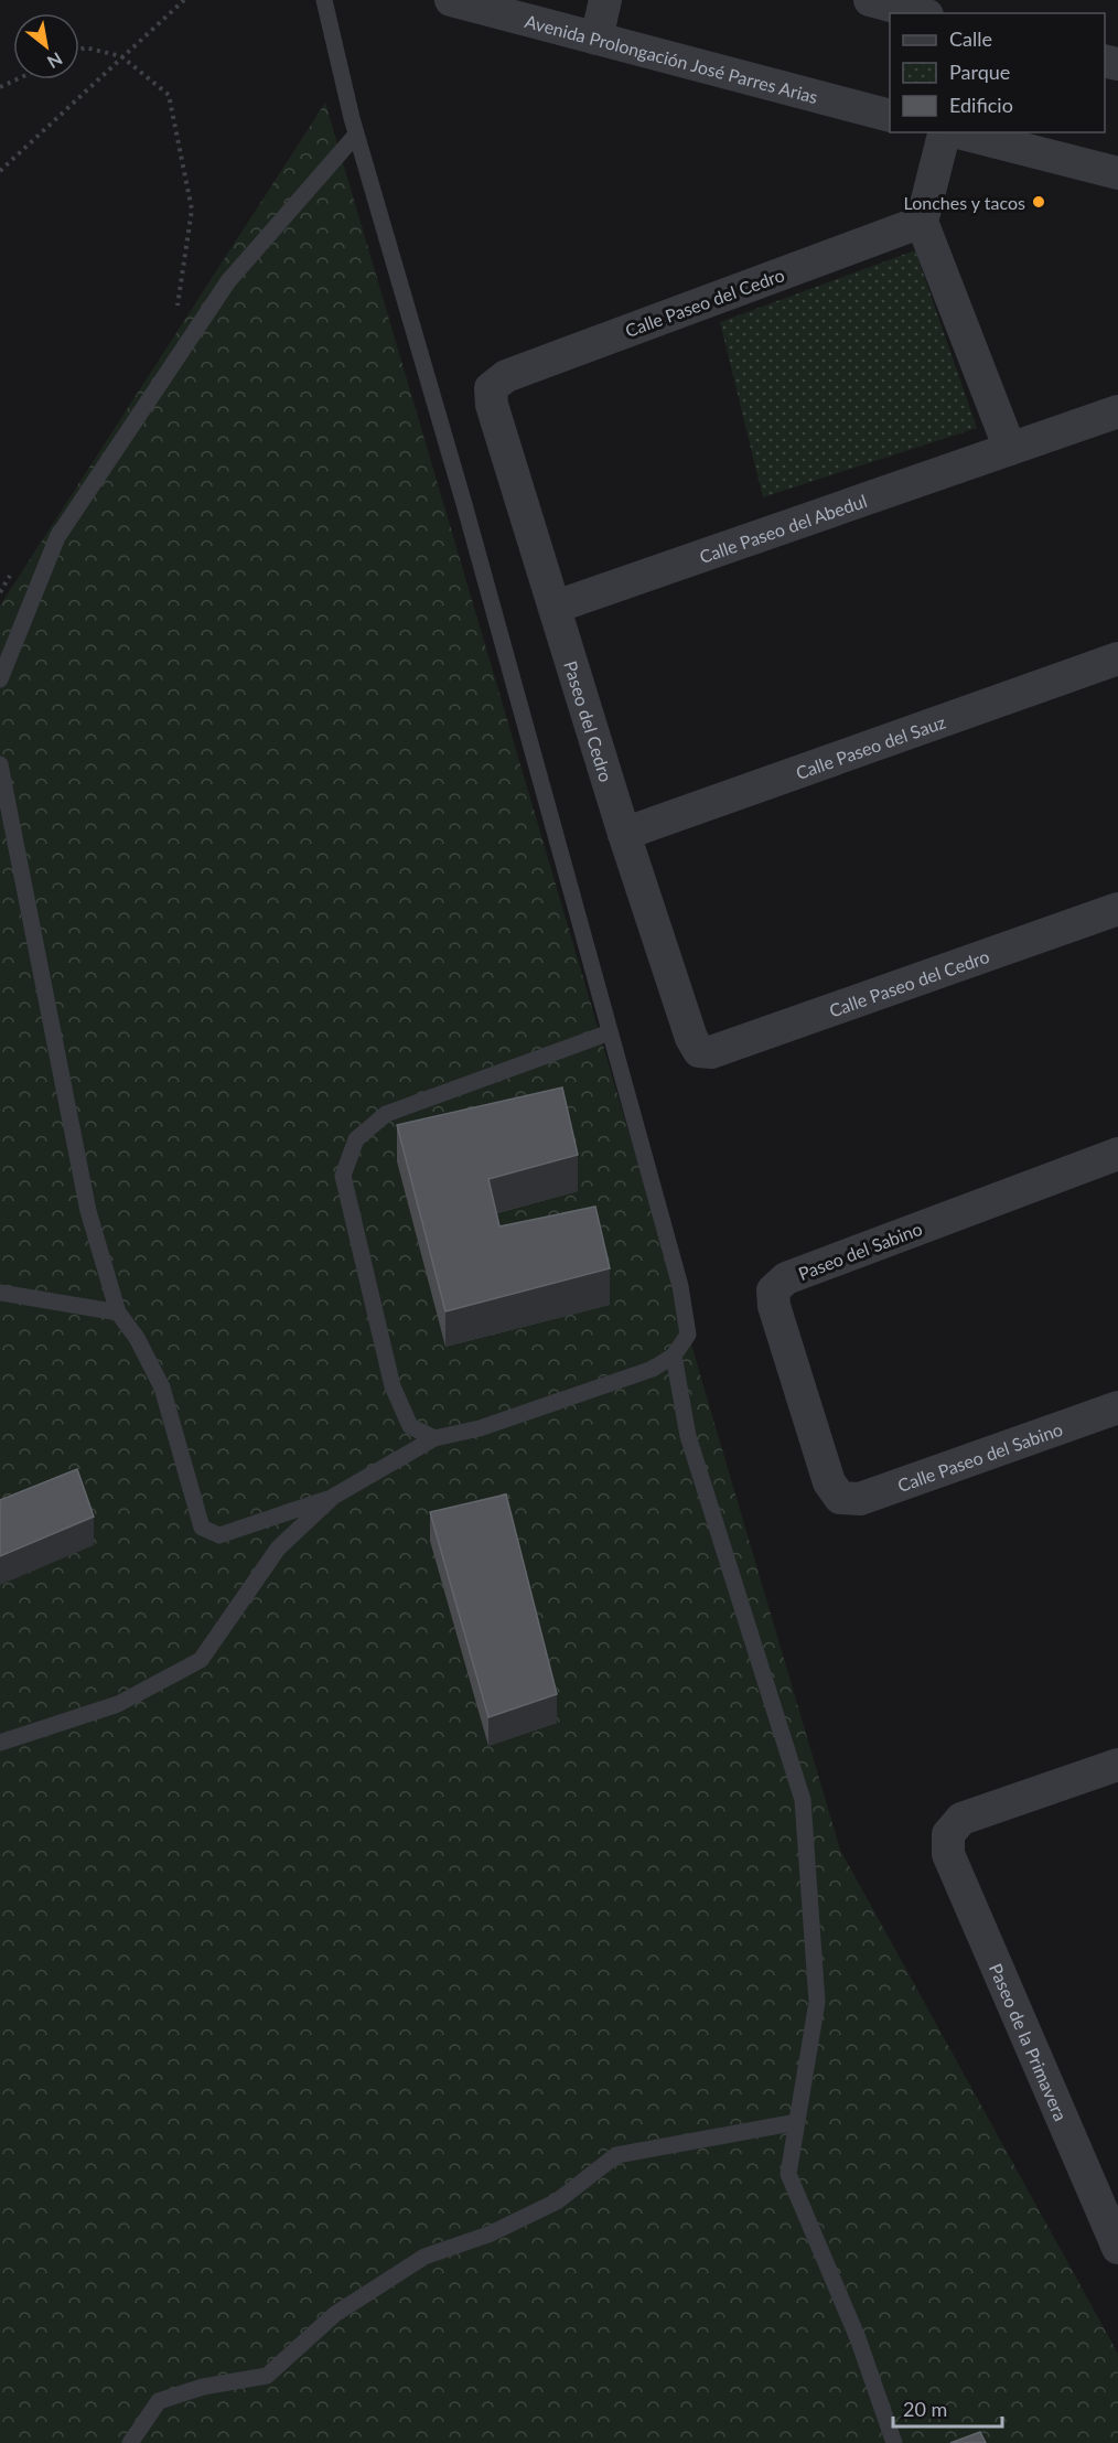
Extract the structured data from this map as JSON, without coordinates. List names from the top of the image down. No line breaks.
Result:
{"streets":{"street":["Avenida Prolongación José Parres Arias","Calle Paseo del Cedro","Calle Paseo del Abedul","Paseo del Cedro","Calle Paseo del Sauz","Paseo del Sabino","Calle Paseo del Sabino","Paseo de la Primavera"]},"crossings":[["Calle Paseo del Cedro","Paseo del Cedro"],["Calle Paseo del Abedul","Paseo del Cedro"],["Paseo del Cedro","Calle Paseo del Sauz"],["Paseo del Sabino","Calle Paseo del Sabino"]],"places":["Lonches y tacos"],"legend":["Calle","Parque","Edificio"],"scale_bar":"20 m","north":"bottom right"}
